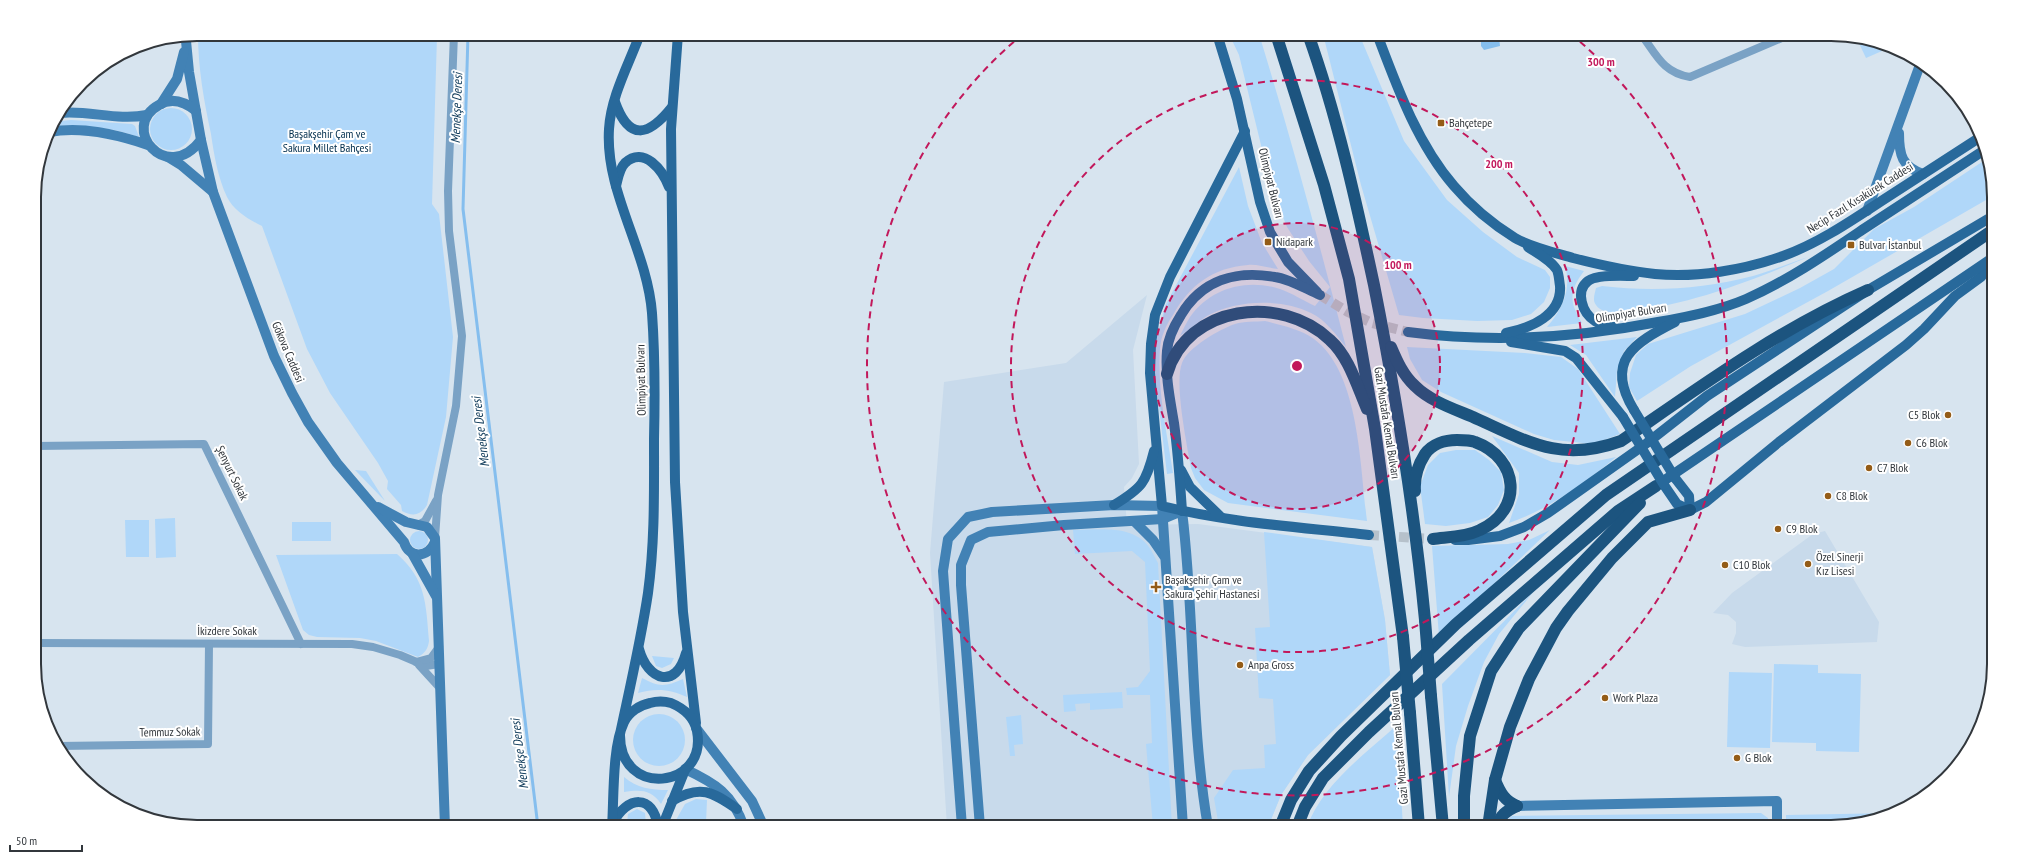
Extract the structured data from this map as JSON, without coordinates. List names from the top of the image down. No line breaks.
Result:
{"streets":{"highway":["Gazi Mustafa Kemal Bulvarı"],"main road":["Olimpiyat Bulvarı","Necip Fazıl Kısakürek Caddesi"],"street":["Gökova Caddesi","Şenyurt Sokak","İkizdere Sokak","Temmuz Sokak"]},"crossings":[["Gökova Caddesi","İkizdere Sokak"],["Şenyurt Sokak","İkizdere Sokak"],["İkizdere Sokak","Temmuz Sokak"]],"water":["Menekşe Deresi"],"parks":["Başakşehir Çam ve Sakura Millet Bahçesi"],"places":{"transit":["Bahçetepe","Nidapark","Bulvar İstanbul"],"other":["C5 Blok","C6 Blok","C7 Blok","C8 Blok","C9 Blok","Özel Sinerji Kız Lisesi","C10 Blok","Anpa Gross","Work Plaza","G Blok"],"health":["Başakşehir Çam ve Sakura Şehir Hastanesi"]},"scale_bar":"50 m","rings":["300 m","200 m","100 m"]}
